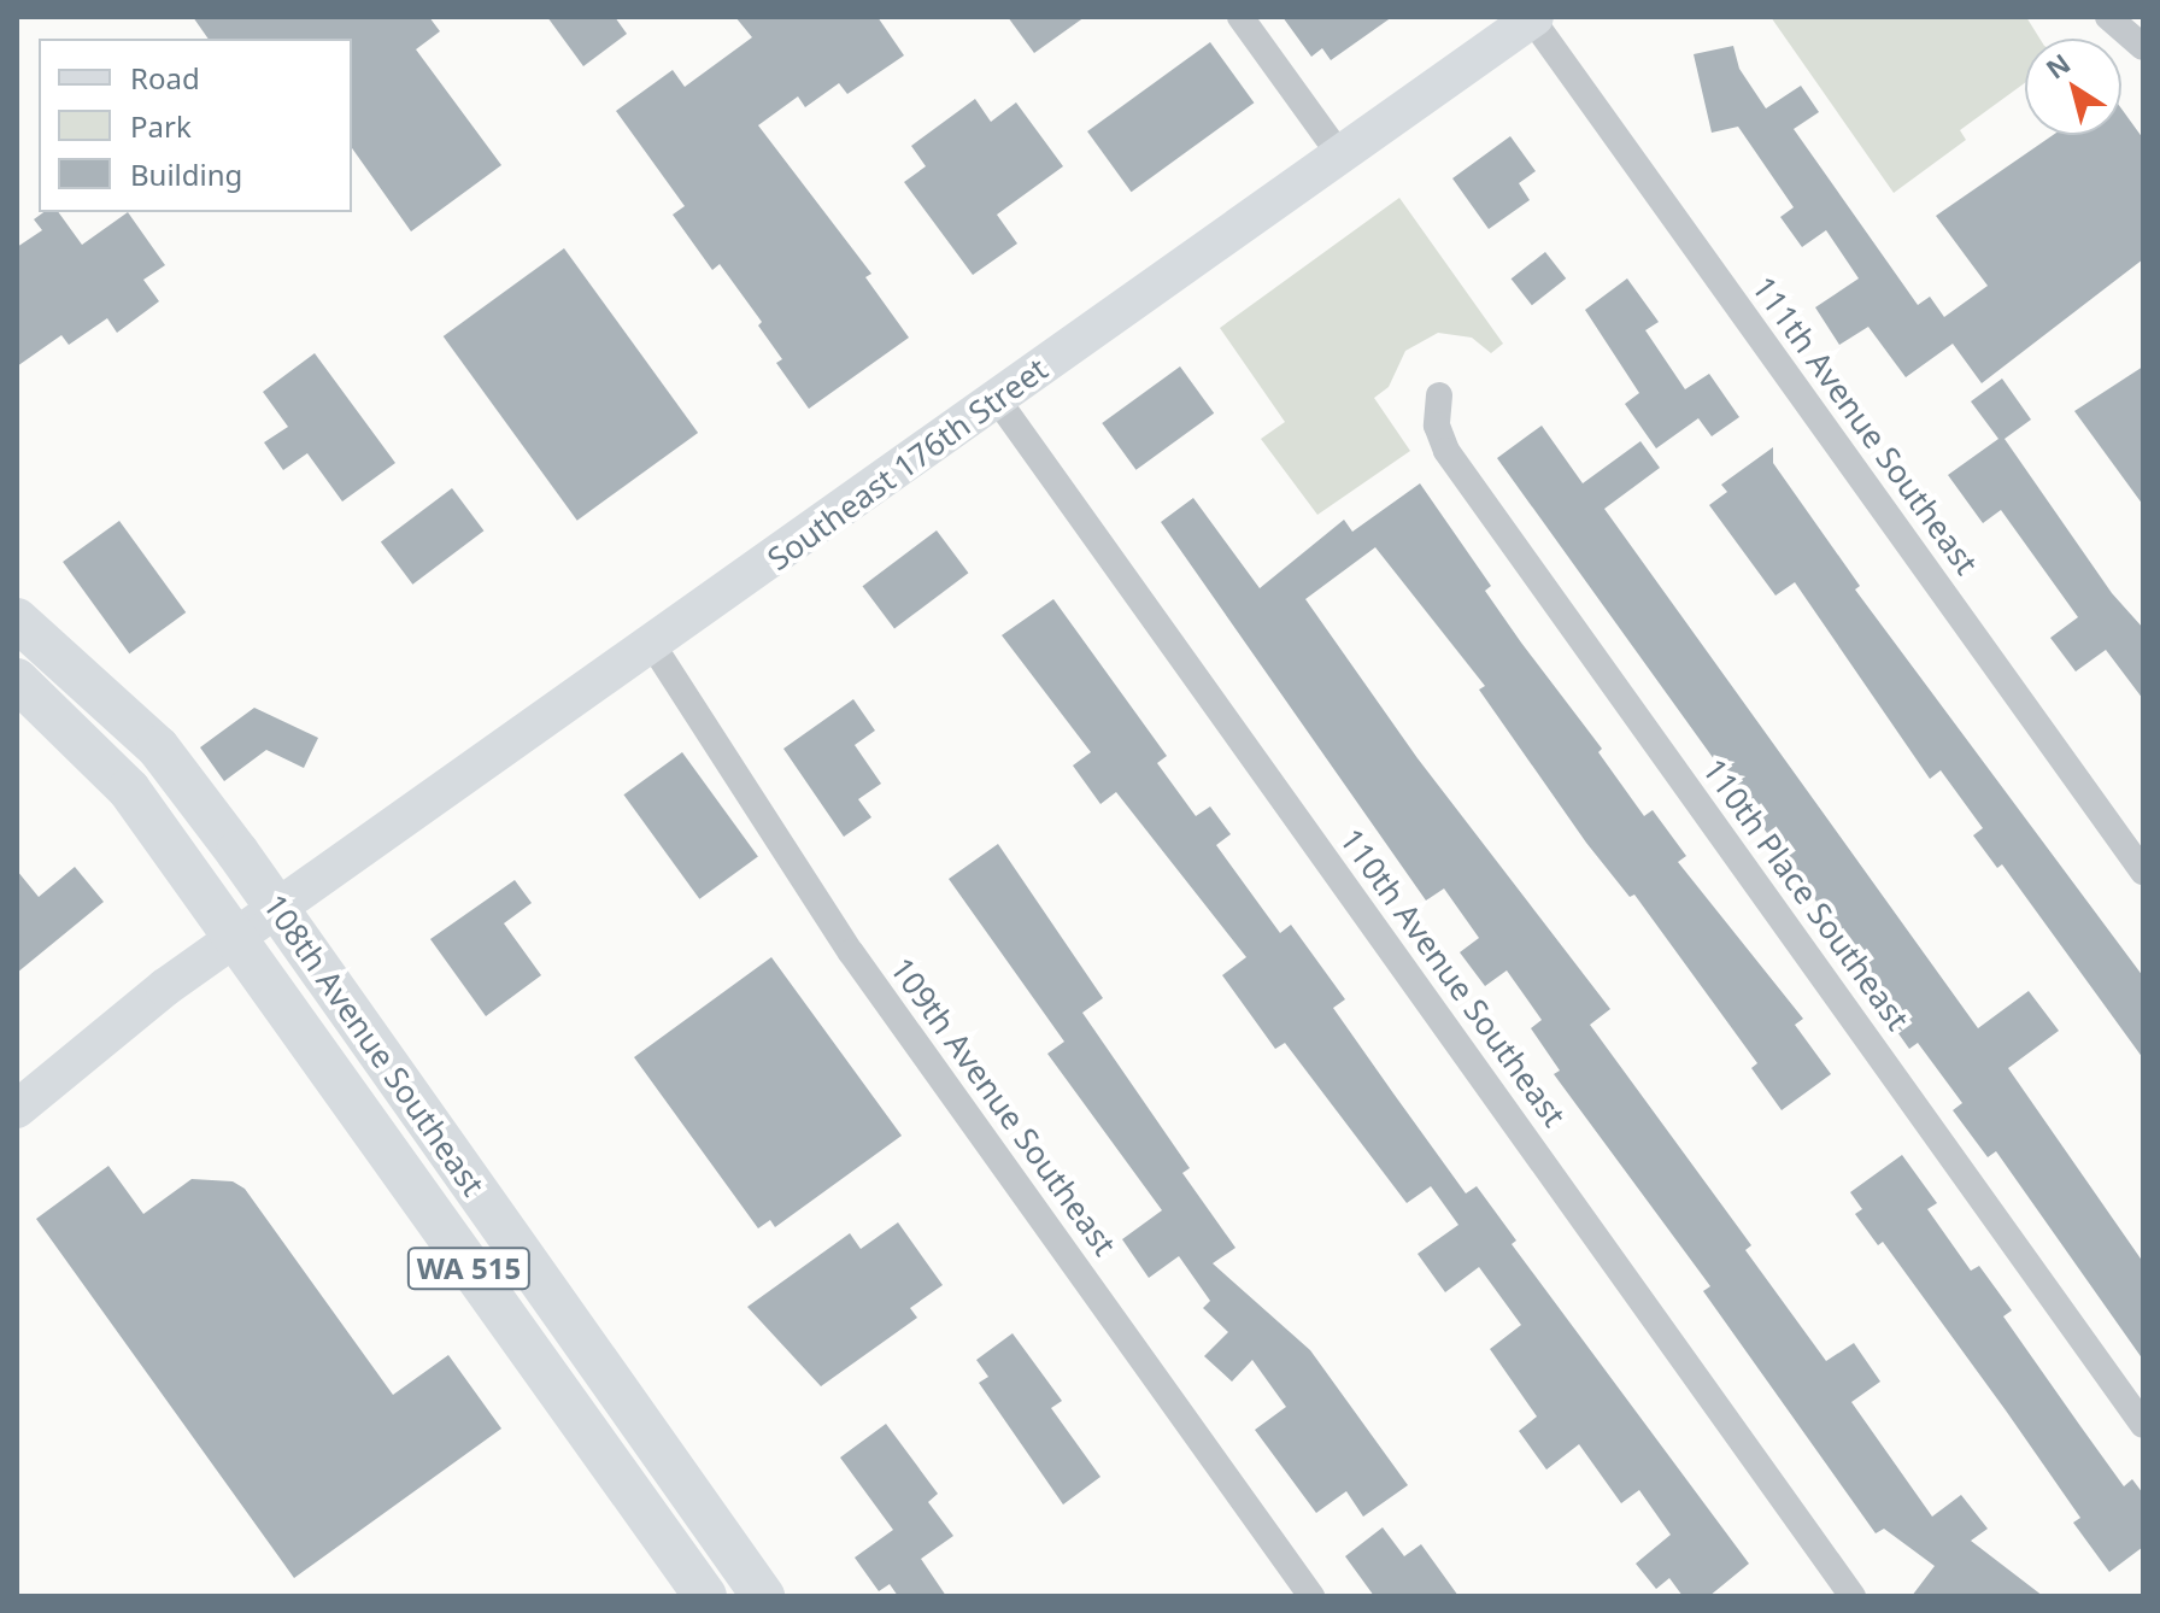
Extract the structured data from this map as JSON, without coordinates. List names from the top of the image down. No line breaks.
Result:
{"streets":{"main road":["Southeast 176th Street","108th Avenue Southeast","WA 515"],"street":["111th Avenue Southeast","110th Place Southeast","110th Avenue Southeast","109th Avenue Southeast"]},"crossings":[["111th Avenue Southeast","Southeast 176th Street"],["Southeast 176th Street","110th Avenue Southeast"],["Southeast 176th Street","108th Avenue Southeast"],["Southeast 176th Street","109th Avenue Southeast"]],"legend":["Road","Park","Building"],"north":"top left"}
